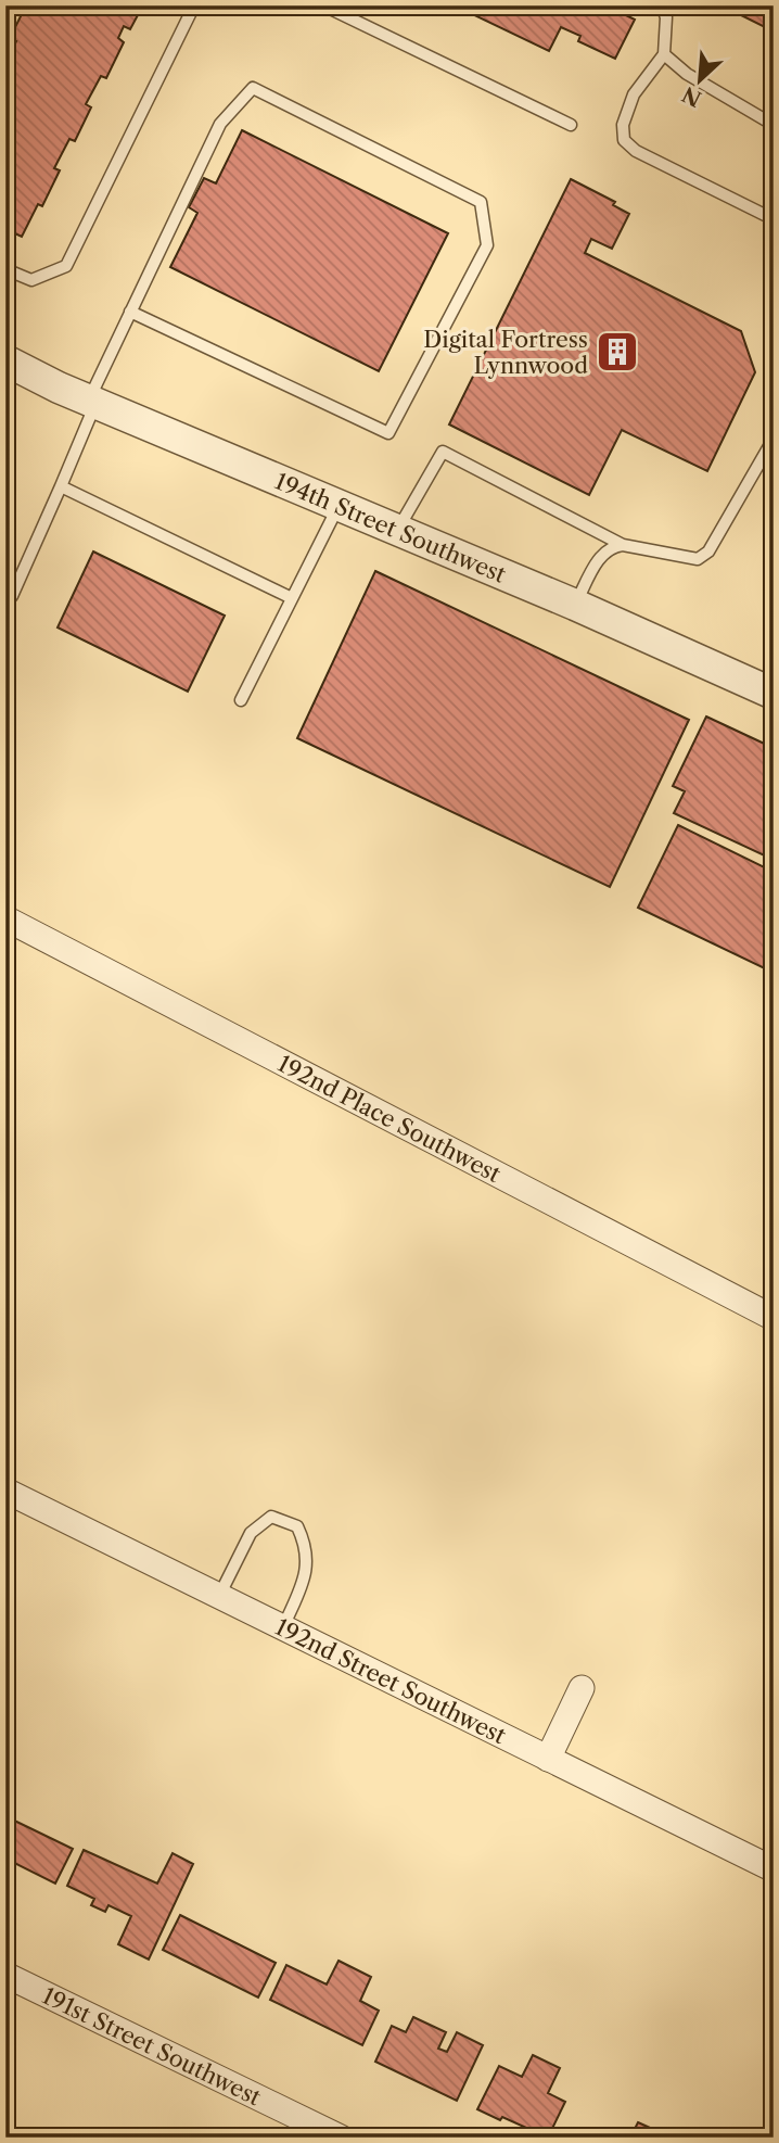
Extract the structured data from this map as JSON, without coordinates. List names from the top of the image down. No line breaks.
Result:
{"streets":{"street":["194th Street Southwest","192nd Place Southwest","192nd Street Southwest","191st Street Southwest"]},"places":{"building":["Digital Fortress Lynnwood"]},"north":"bottom left"}
